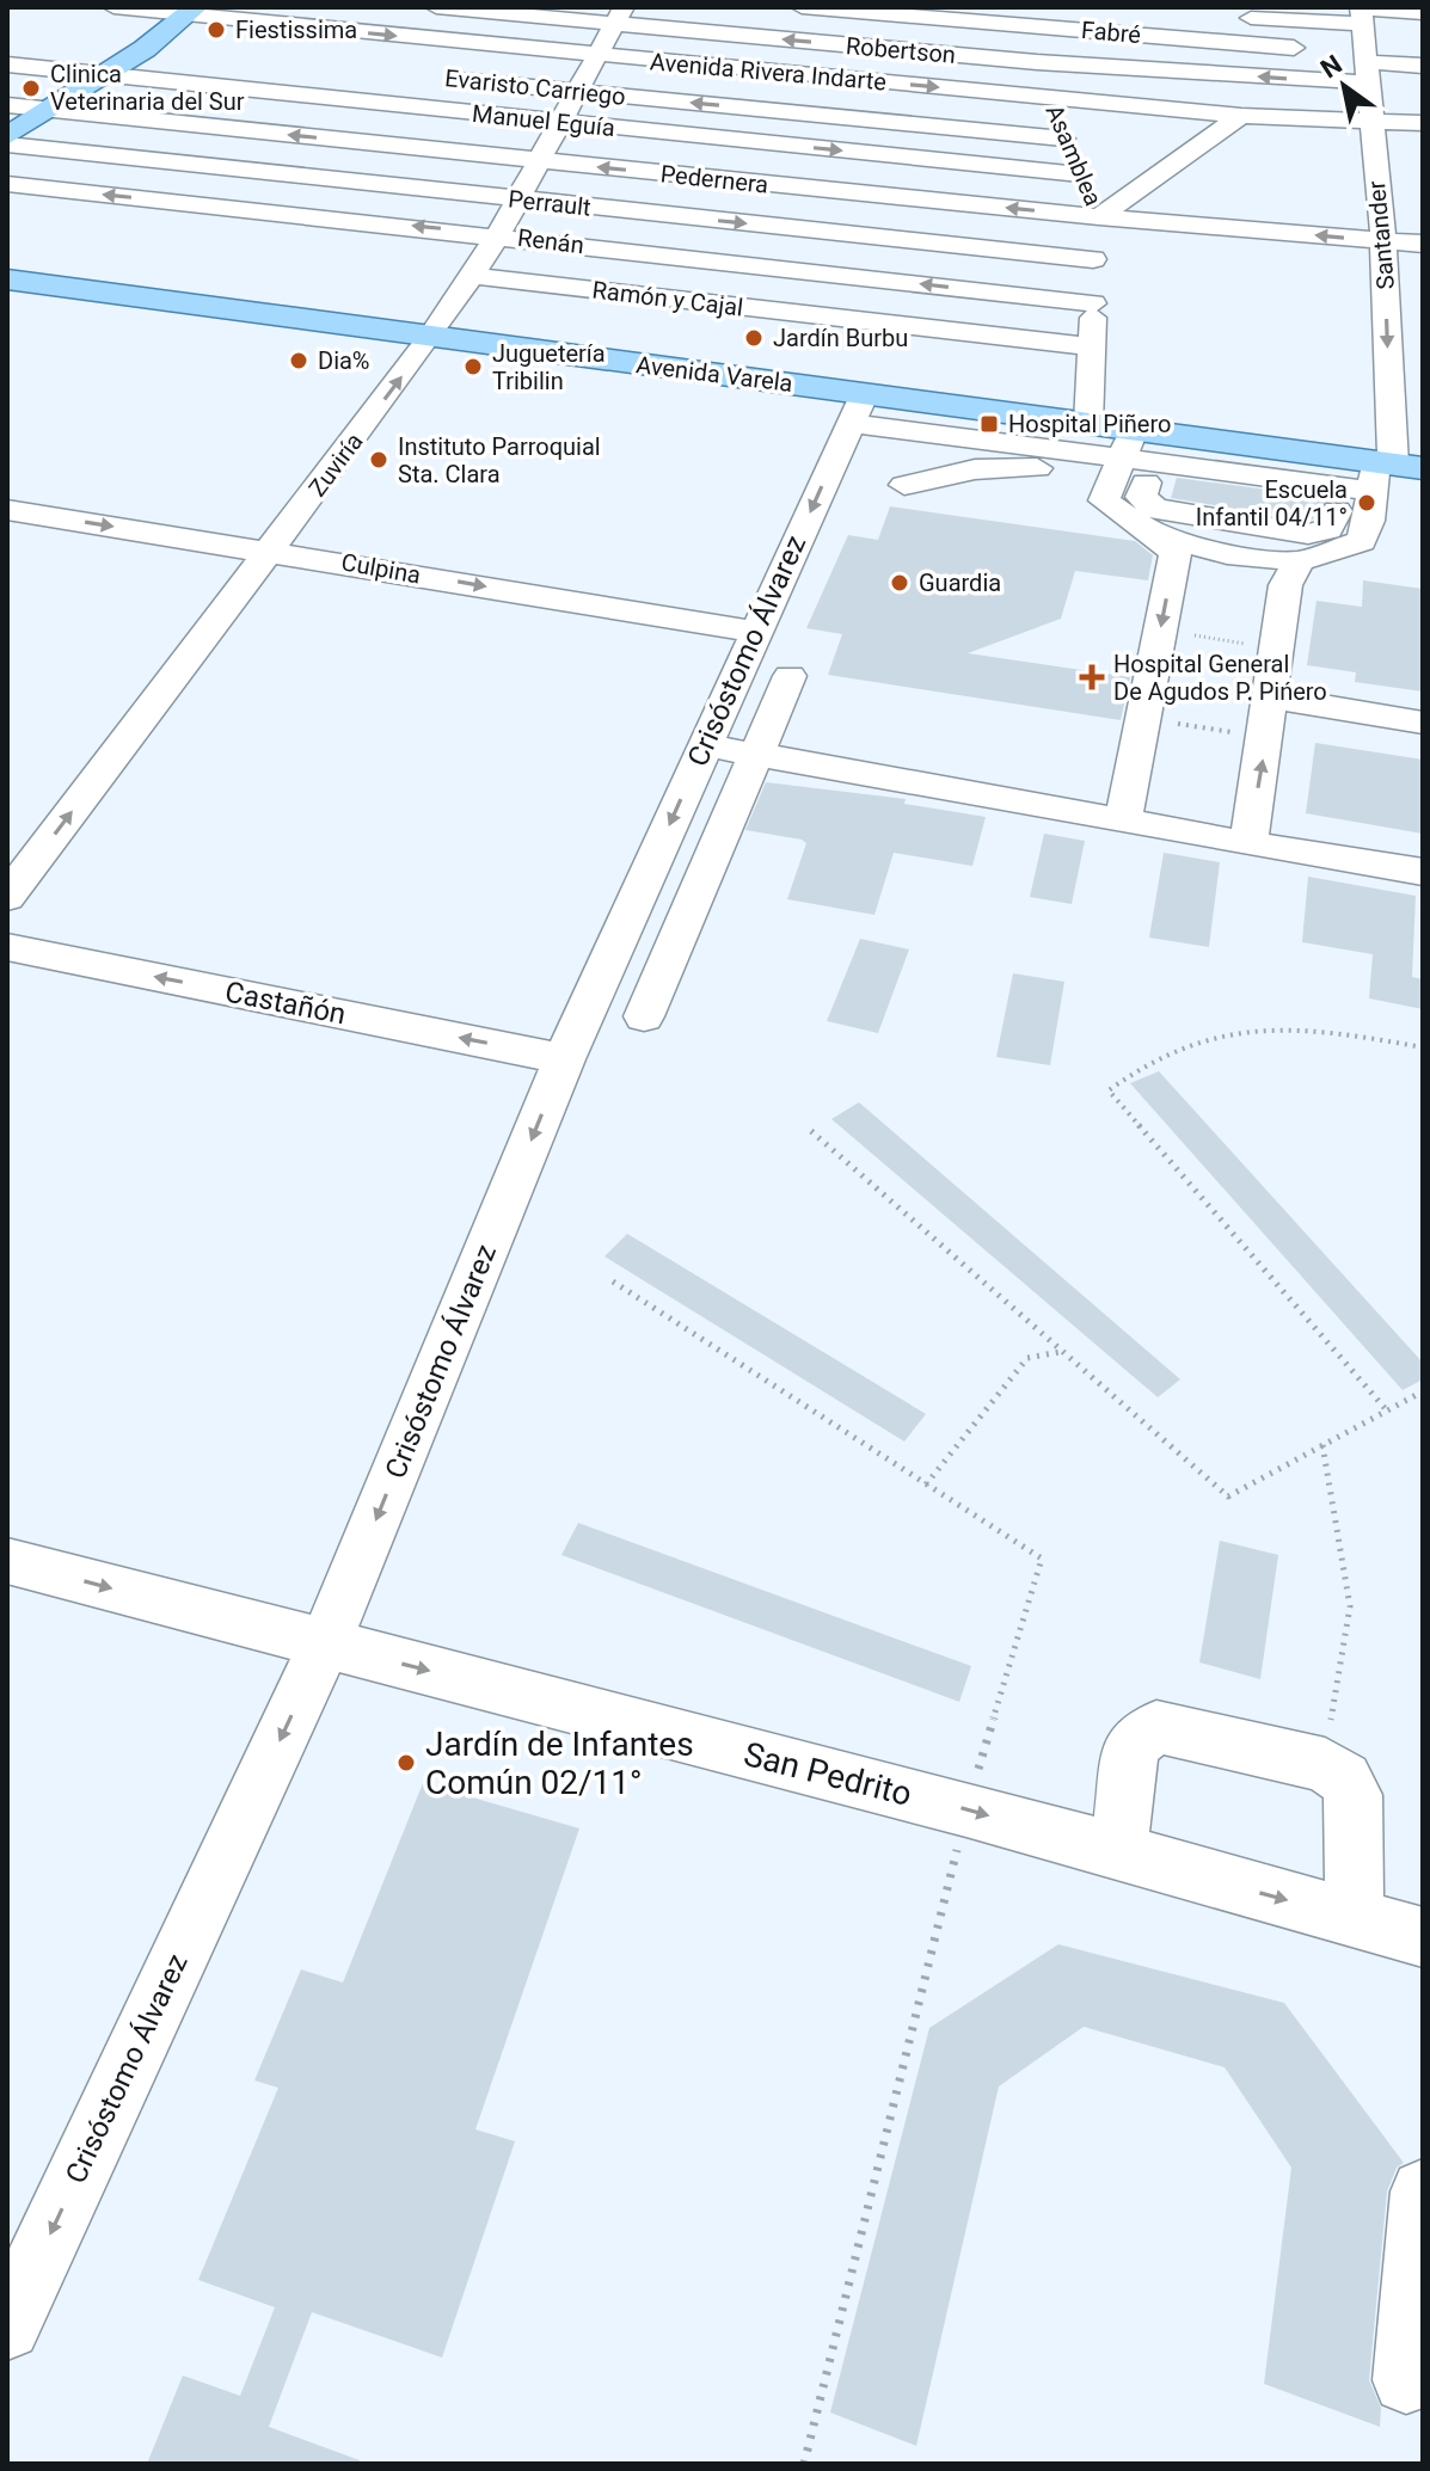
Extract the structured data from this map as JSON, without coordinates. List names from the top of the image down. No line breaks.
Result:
{"streets":{"main road":["Avenida Varela"],"street":["Fabré","Robertson","Avenida Rivera Indarte","Evaristo Carriego","Manuel Eguía","Asamblea","Pedernera","Perrault","Santander","Renán","Ramón y Cajal","Zuviría","Culpina","Crisóstomo Álvarez","Castañón","San Pedrito"]},"crossings":[["Fabré","Robertson"],["Fabré","Asamblea"],["Fabré","Santander"],["Robertson","Asamblea"],["Robertson","Santander"],["Robertson","Zuviría"],["Avenida Rivera Indarte","Asamblea"],["Avenida Rivera Indarte","Santander"],["Avenida Rivera Indarte","Zuviría"],["Evaristo Carriego","Asamblea"],["Evaristo Carriego","Zuviría"],["Manuel Eguía","Asamblea"],["Manuel Eguía","Zuviría"],["Asamblea","Pedernera"],["Asamblea","Perrault"],["Asamblea","Renán"],["Asamblea","Ramón y Cajal"],["Asamblea","Avenida Varela"],["Pedernera","Santander"],["Pedernera","Zuviría"],["Perrault","Zuviría"],["Santander","Avenida Varela"],["Renán","Zuviría"],["Ramón y Cajal","Zuviría"],["Avenida Varela","Zuviría"],["Avenida Varela","Crisóstomo Álvarez"],["Zuviría","Culpina"],["Culpina","Crisóstomo Álvarez"],["Crisóstomo Álvarez","Castañón"],["Crisóstomo Álvarez","San Pedrito"]],"one_way":["Santander","Zuviría","Culpina","Crisóstomo Álvarez","Castañón","San Pedrito"],"places":{"other":["Fiestissima","Clinica Veterinaria del Sur","Jardín Burbu","Dia%","Juguetería Tribilin","Instituto Parroquial Sta. Clara","Escuela Infantil 04/11°","Guardia","Jardín de Infantes Común 02/11°"],"transit":["Hospital Piñero"],"health":["Hospital General De Agudos P. Pińero"]},"north":"top left"}
